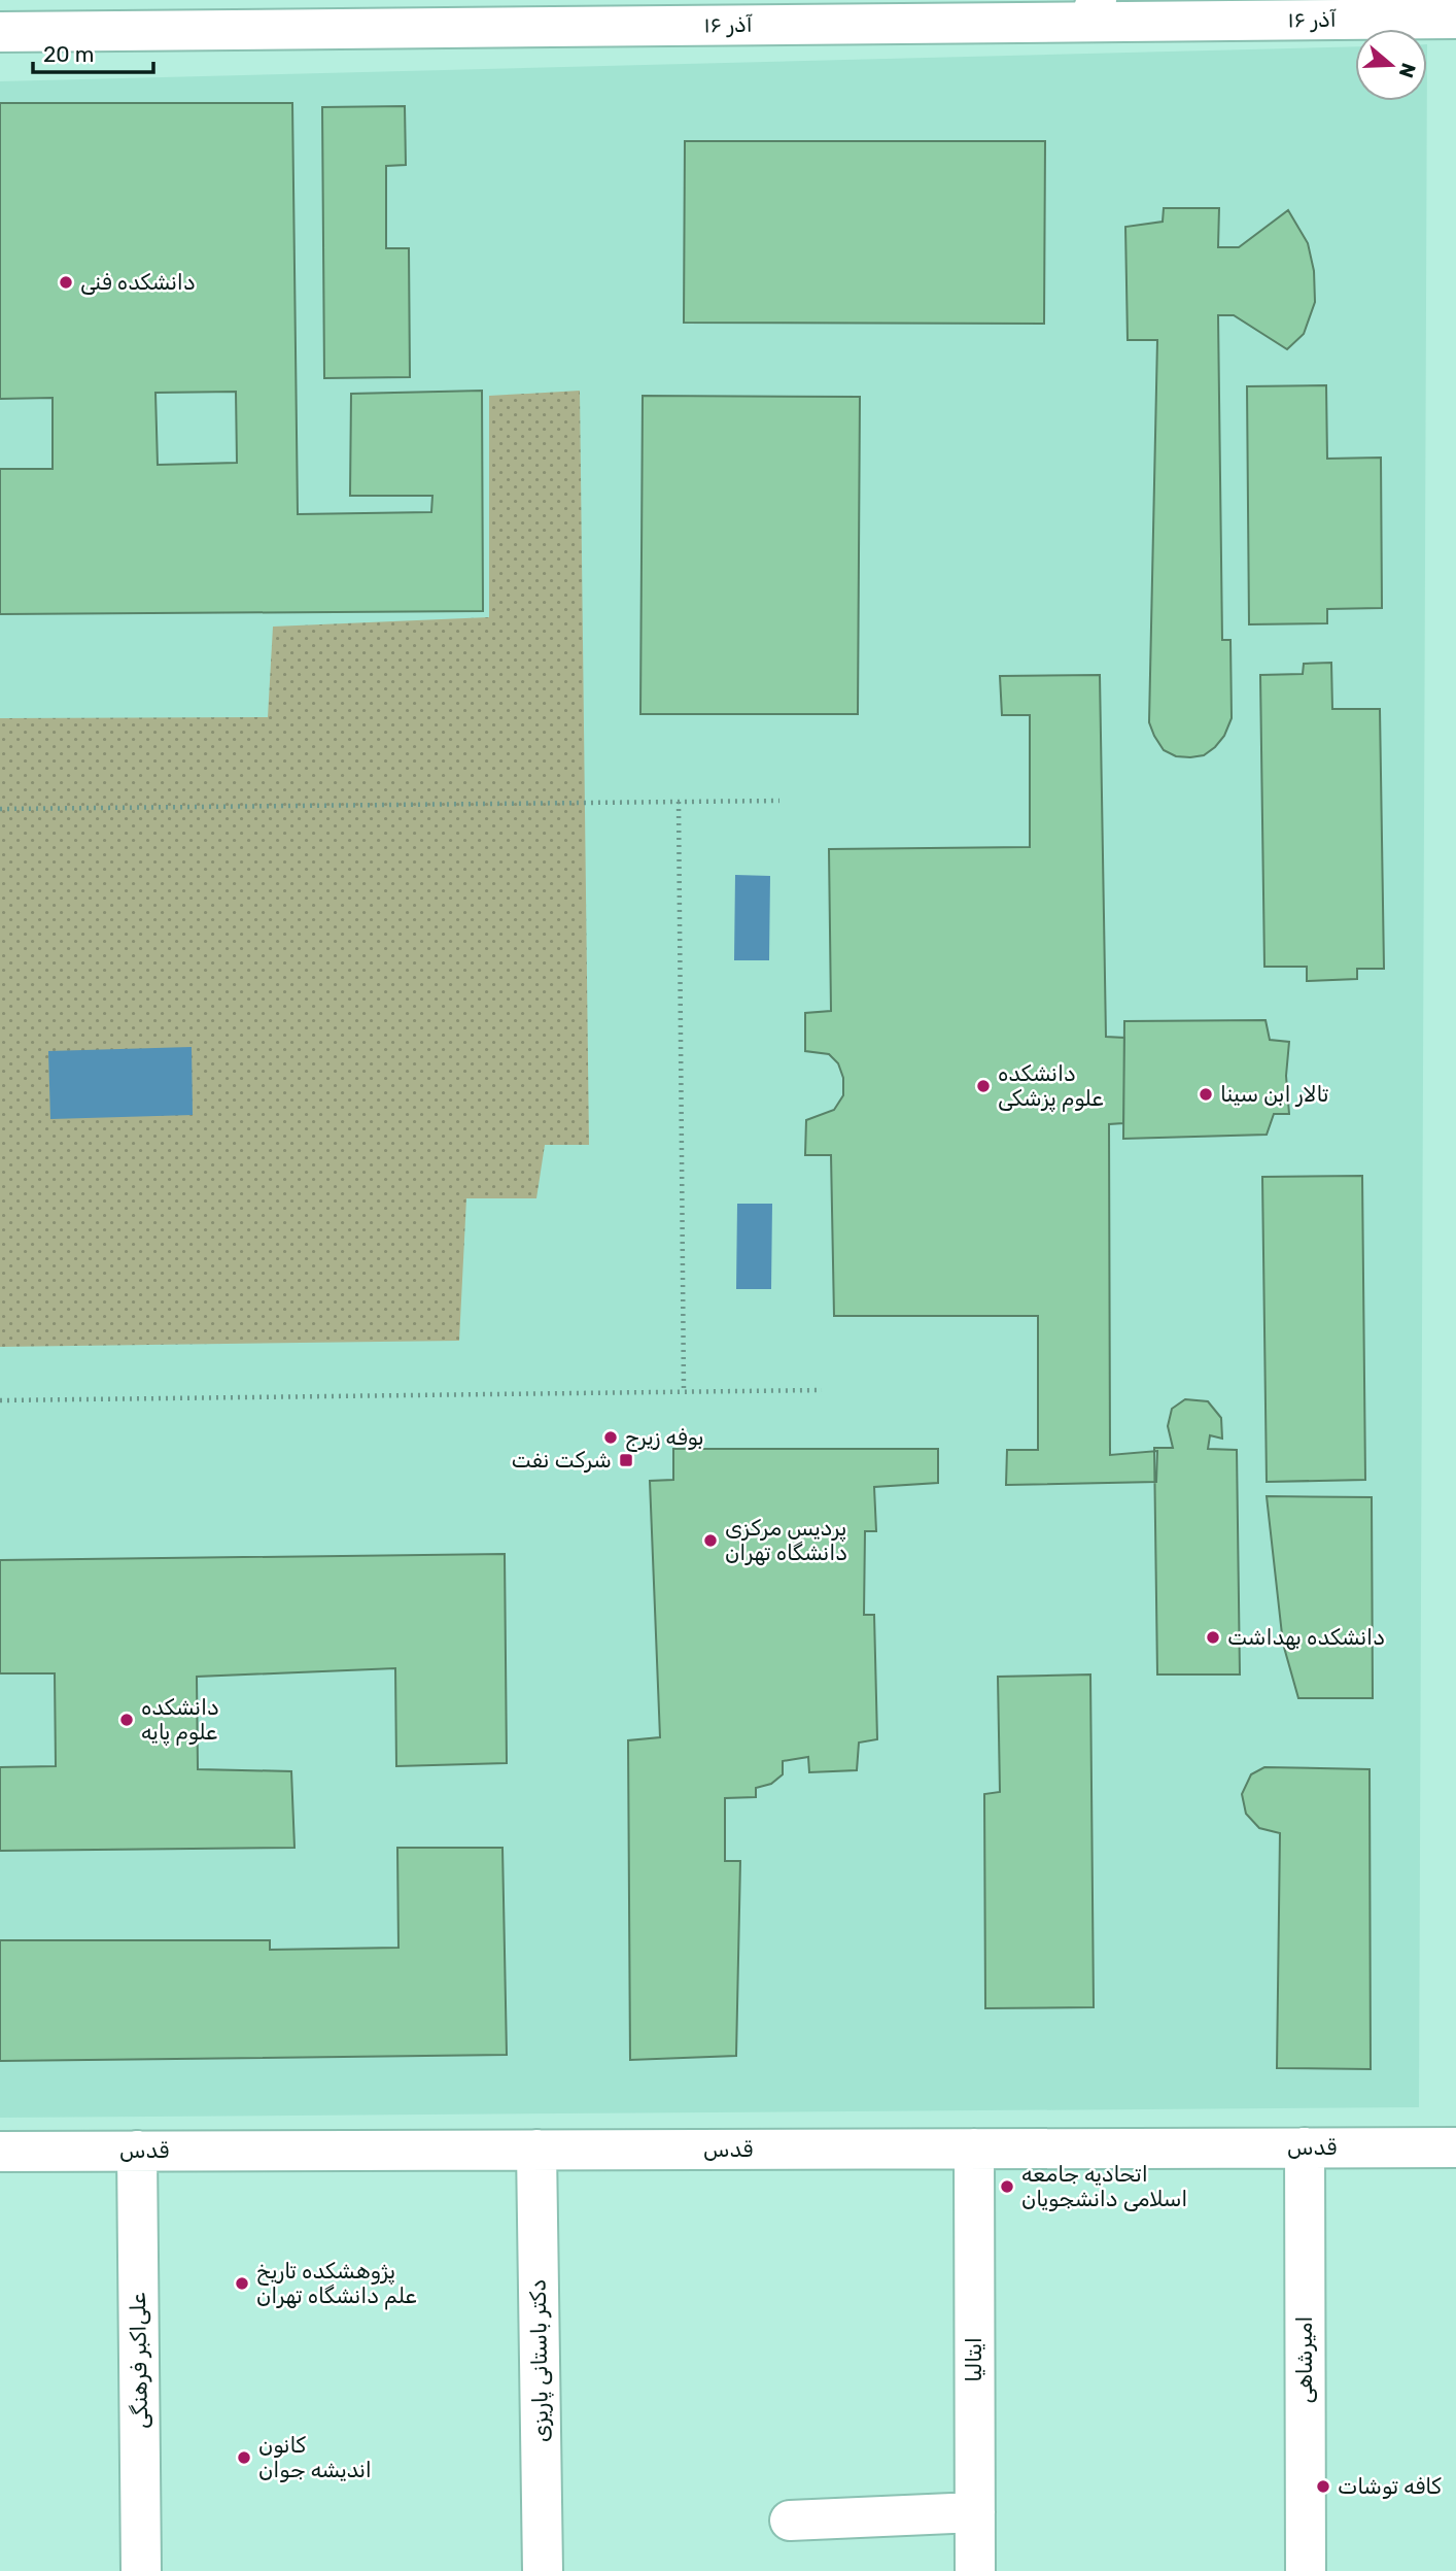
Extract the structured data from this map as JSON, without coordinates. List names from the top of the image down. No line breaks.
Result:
{"streets":{"street":["۱۶ آذر","قدس","ایتالیا","امیرشاهی","علی‌اکبر فرهنگی","دکتر باستانی پاریزی"]},"crossings":[["قدس","ایتالیا"],["قدس","امیرشاهی"],["قدس","علی‌اکبر فرهنگی"],["قدس","دکتر باستانی پاریزی"]],"places":{"other":["دانشکده فنی","دانشکده علوم پزشکی","تالار ابن سینا","بوفه زیرج","پردیس مرکزی دانشگاه‌ تهران","دانشکده بهداشت","دانشکده علوم پایه","اتحادیه جامعه اسلامی دانشجویان","پژوهشکده تاریخ علم دانشگاه تهران","کانون اندیشه جوان","کافه توشات"],"transit":["شرکت نفت"]},"scale_bar":"20 m","north":"right"}
